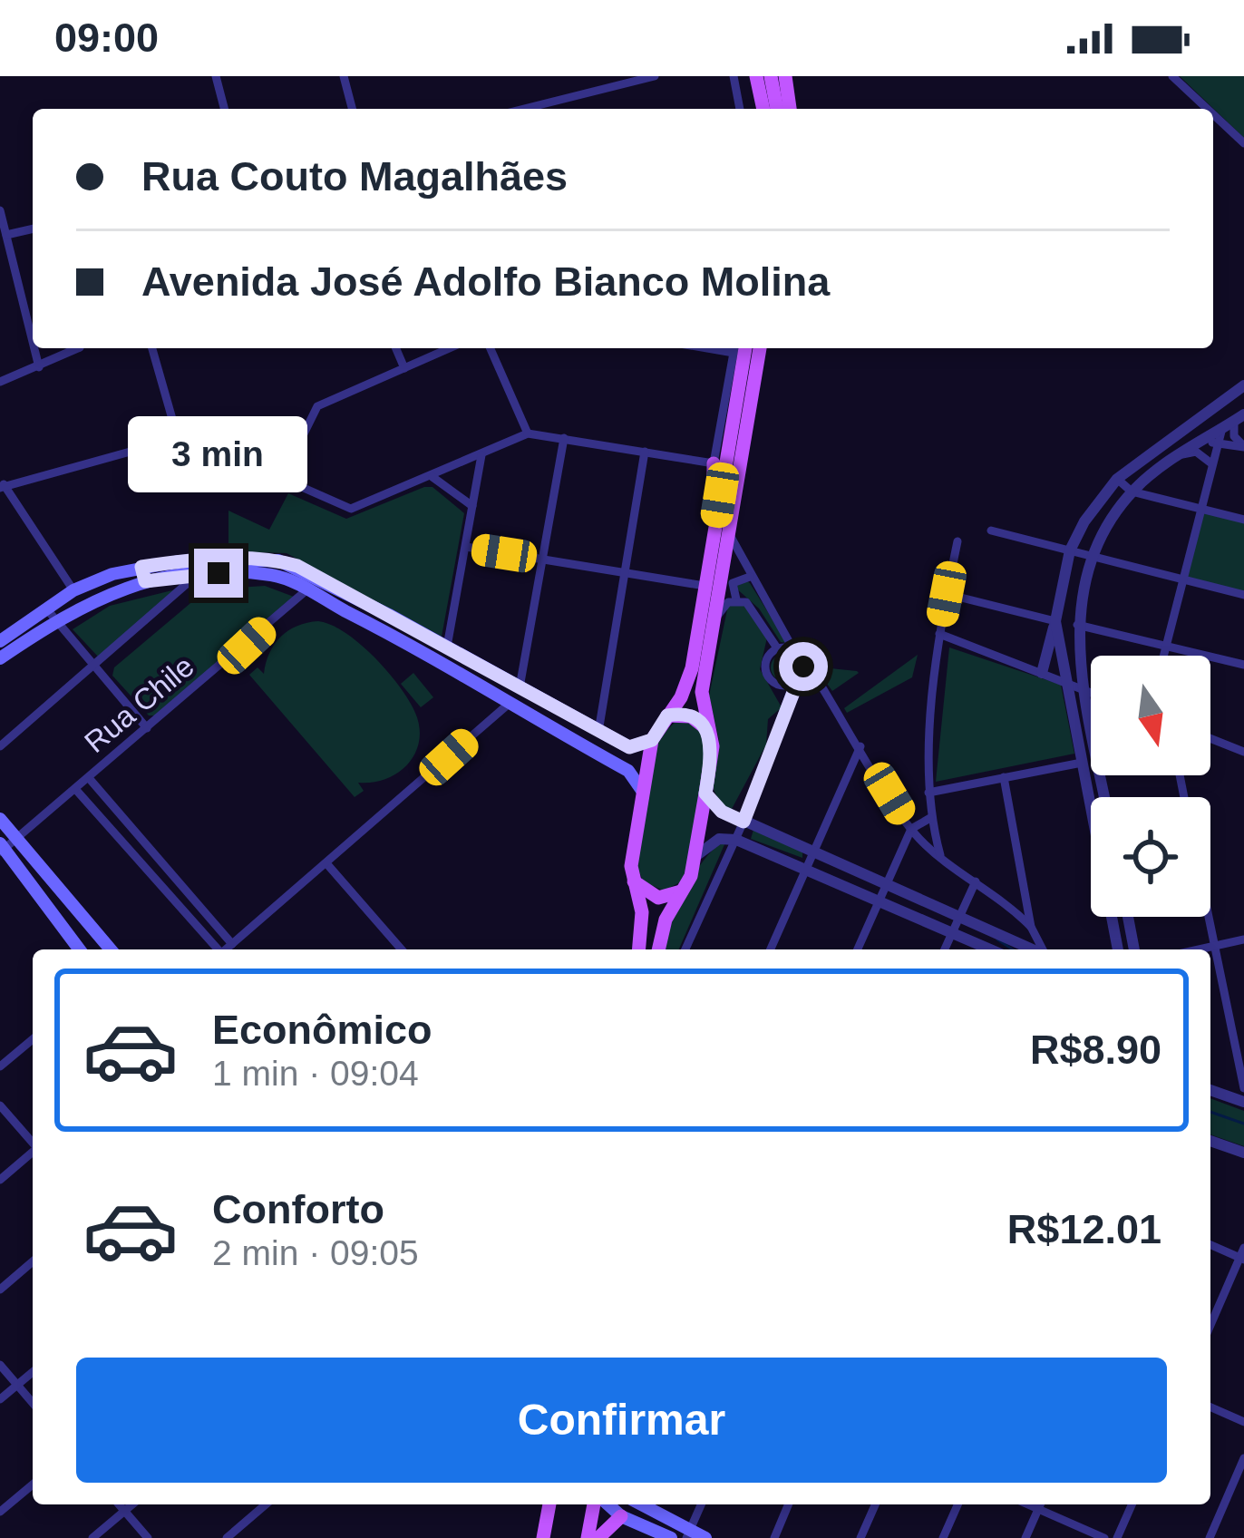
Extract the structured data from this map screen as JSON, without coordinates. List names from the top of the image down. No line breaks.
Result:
{"streets":{"street":["Rua Chile"]},"north":"bottom","page":{"status":"09:00","banner":["Rua Couto Magalhães","Avenida José Adolfo Bianco Molina"],"bubble":"3 min","list":[{"name":"Econômico","note":"1 min · 09:04","value":"R$8.90"},{"name":"Conforto","note":"2 min · 09:05","value":"R$12.01"}],"buttons":"Confirmar"}}
